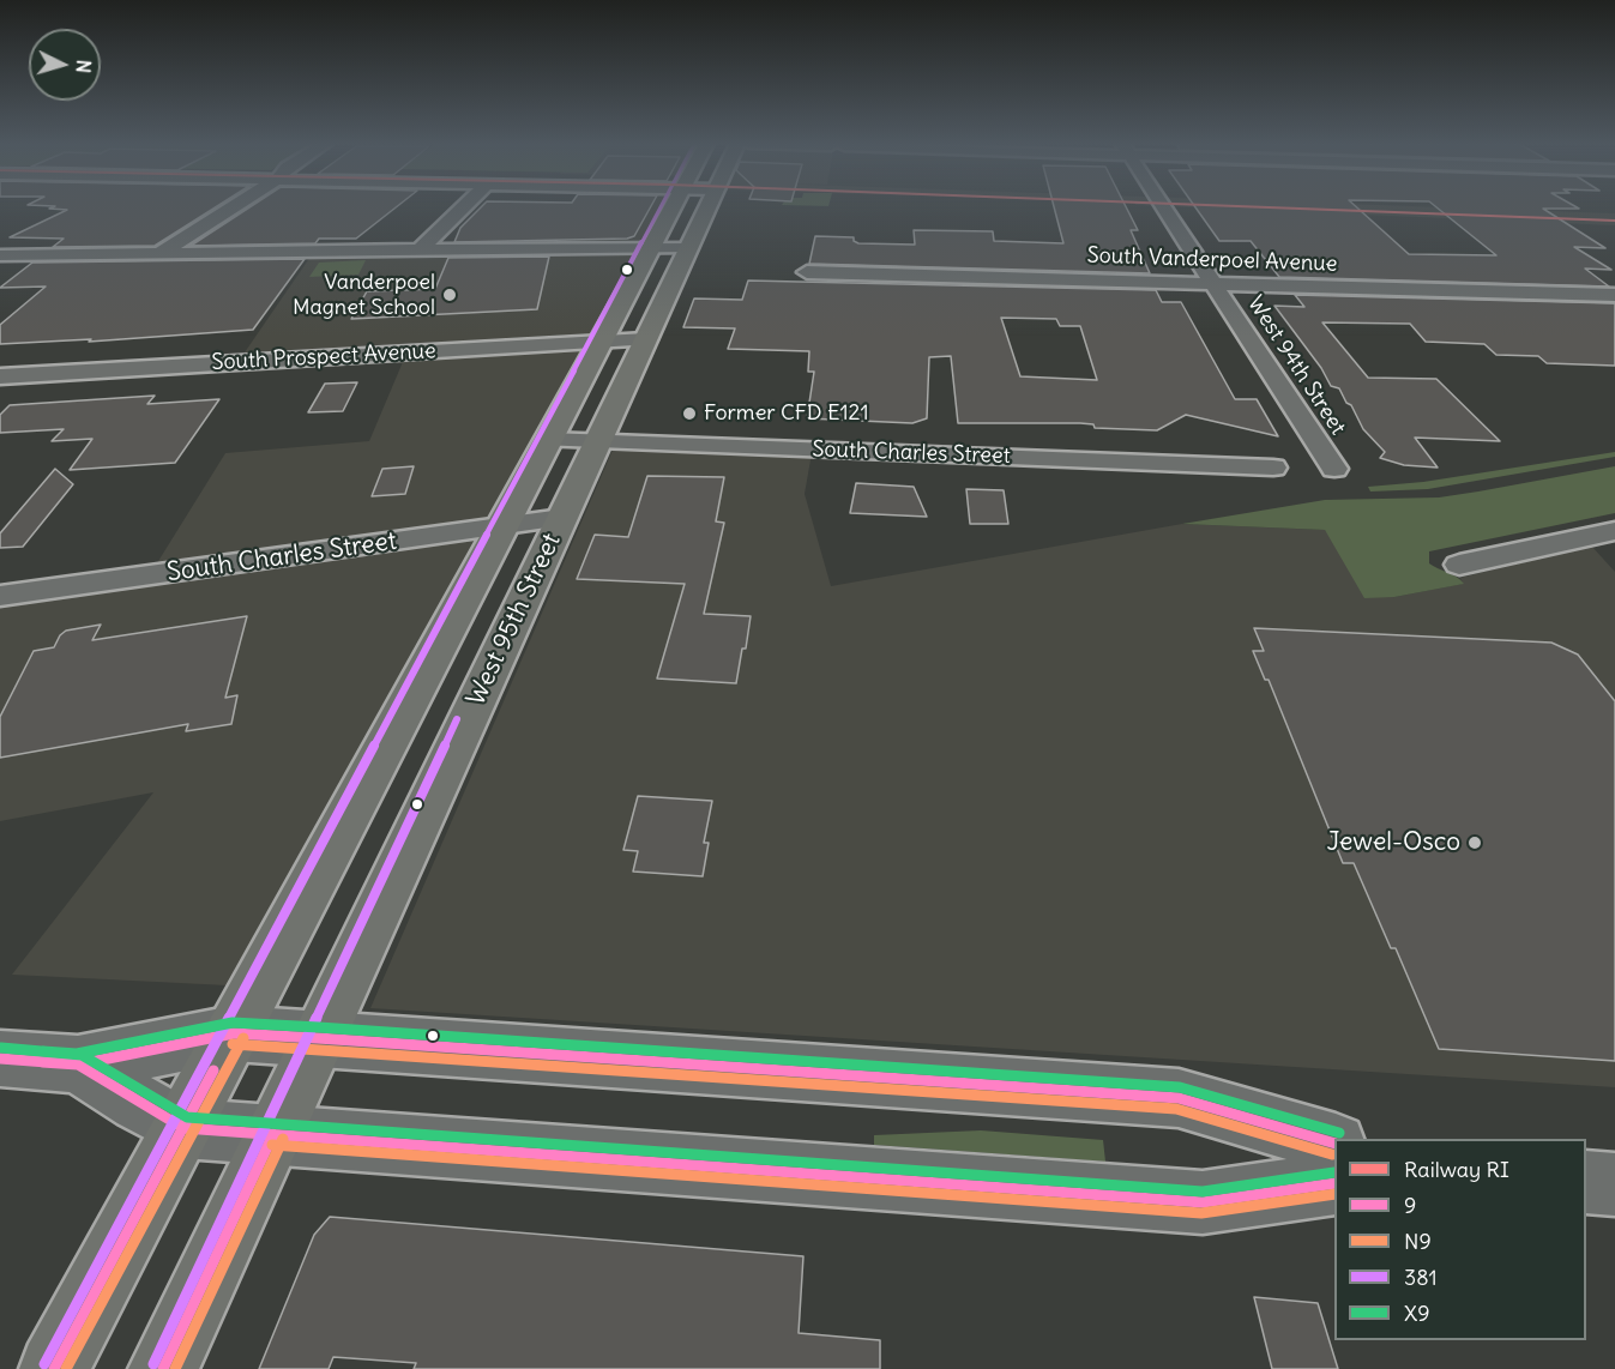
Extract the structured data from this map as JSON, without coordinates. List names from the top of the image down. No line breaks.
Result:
{"streets":{"main road":["West 95th Street"],"street":["South Vanderpoel Avenue","South Prospect Avenue","West 94th Street","South Charles Street"]},"crossings":[["South Vanderpoel Avenue","West 94th Street"],["South Prospect Avenue","West 95th Street"],["South Charles Street","West 95th Street"]],"places":["Vanderpoel Magnet School","Former CFD E121","Jewel-Osco"],"lines":["rail line RI","transit line 381","transit line X9","transit line 9","transit line N9"],"legend":["Railway RI","9","N9","381","X9"],"north":"right"}
